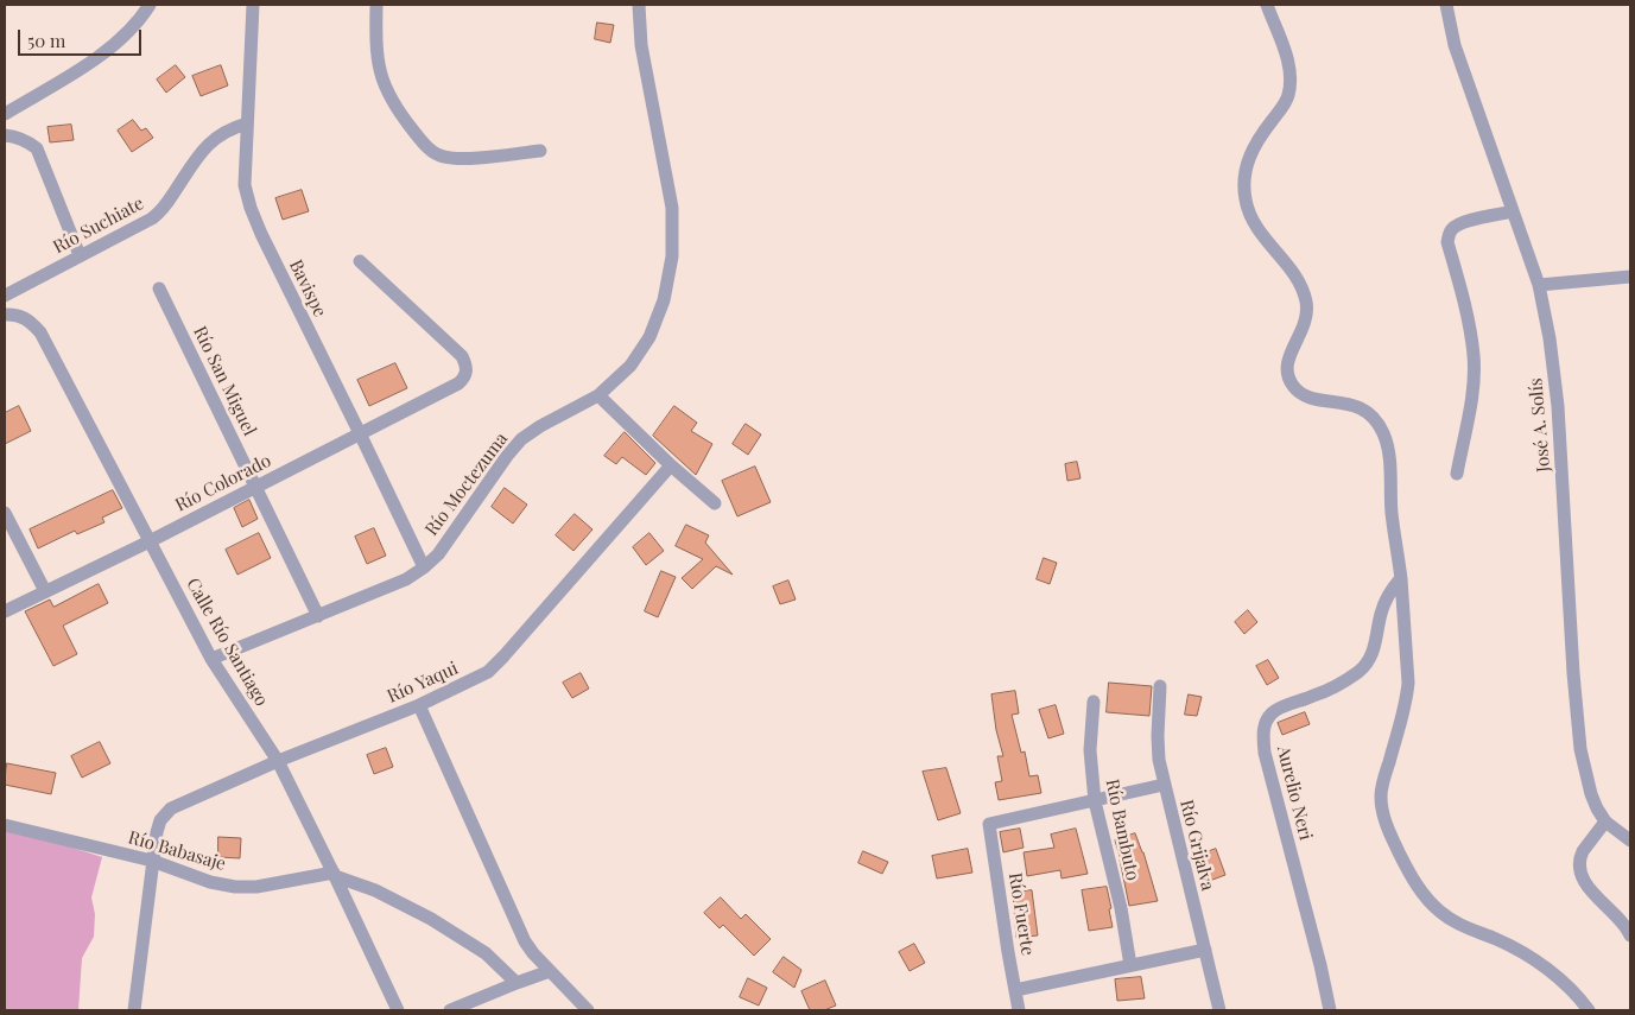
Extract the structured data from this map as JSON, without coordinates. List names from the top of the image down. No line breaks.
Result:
{"streets":{"street":["Río Suchiate","Bavispe","Río San Miguel","José A. Solís","Río Colorado","Río Moctezuma","Calle Río Santiago","Río Yaqui","Aurelio Neri","Río Bambuto","Río Grijalva","Río Babasaje","Río Fuerte"]},"crossings":[["Río Suchiate","Bavispe"],["Bavispe","Río Colorado"],["Bavispe","Río Moctezuma"],["Río San Miguel","Río Colorado"],["Río San Miguel","Río Moctezuma"],["Río Colorado","Calle Río Santiago"],["Río Moctezuma","Calle Río Santiago"],["Calle Río Santiago","Río Yaqui"],["Calle Río Santiago","Río Babasaje"],["Río Yaqui","Río Babasaje"],["Río Bambuto","Río Fuerte"]],"scale_bar":"50 m"}
